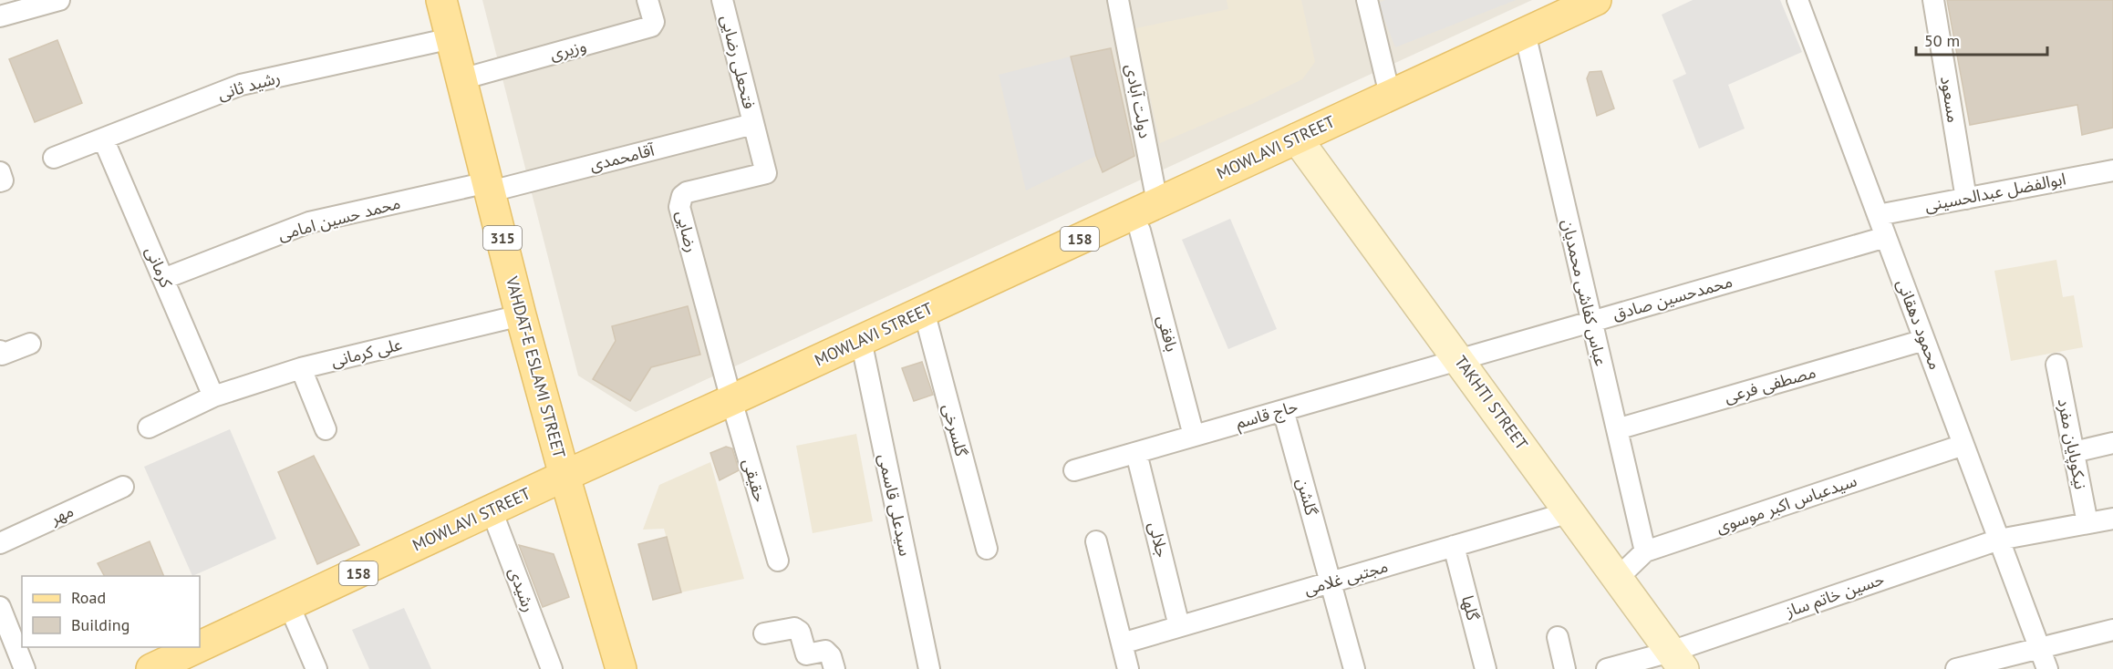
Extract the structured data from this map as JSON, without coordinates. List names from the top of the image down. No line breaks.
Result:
{"streets":{"main road":["MOWLAVI STREET","315","158","VAHDAT-E ESLAMI STREET","TAKHTI STREET"],"street":["وزیری","فتحعلی رضایی","رشید ثانی","مسعود","دولت آبادی","آقامحمدی","ابوالفضل عبدالحسینی","محمد حسین امامی","رضایی","کرمانی","عباس کفاشی محمدیان","محمدحسین صادق","محمود دهقانی","بافقی","علی کرمانی","مصطفی فرعی","حاج قاسم","گلسرخی","نیکوپایان مفرد","حقیقی","گلشن","سیدعباس اکبر موسوی","سیدعلی قاسمی","مهر","جلالی","مجتبی غلامی","رشیدی","حسین خاتم ساز","گلها"]},"crossings":[["وزیری","VAHDAT-E ESLAMI STREET"],["فتحعلی رضایی","آقامحمدی"],["فتحعلی رضایی","رضایی"],["رشید ثانی","کرمانی"],["رشید ثانی","VAHDAT-E ESLAMI STREET"],["مسعود","ابوالفضل عبدالحسینی"],["دولت آبادی","MOWLAVI STREET"],["MOWLAVI STREET","رضایی"],["MOWLAVI STREET","عباس کفاشی محمدیان"],["MOWLAVI STREET","VAHDAT-E ESLAMI STREET"],["MOWLAVI STREET","TAKHTI STREET"],["MOWLAVI STREET","گلسرخی"],["MOWLAVI STREET","حقیقی"],["MOWLAVI STREET","سیدعلی قاسمی"],["MOWLAVI STREET","رشیدی"],["آقامحمدی","محمد حسین امامی"],["آقامحمدی","رضایی"],["آقامحمدی","VAHDAT-E ESLAMI STREET"],["ابوالفضل عبدالحسینی","محمود دهقانی"],["محمد حسین امامی","کرمانی"],["محمد حسین امامی","VAHDAT-E ESLAMI STREET"],["رضایی","حقیقی"],["کرمانی","علی کرمانی"],["عباس کفاشی محمدیان","محمدحسین صادق"],["عباس کفاشی محمدیان","مصطفی فرعی"],["عباس کفاشی محمدیان","سیدعباس اکبر موسوی"],["محمدحسین صادق","محمود دهقانی"],["محمدحسین صادق","TAKHTI STREET"],["محمدحسین صادق","حاج قاسم"],["محمود دهقانی","مصطفی فرعی"],["محمود دهقانی","سیدعباس اکبر موسوی"],["محمود دهقانی","حسین خاتم ساز"],["بافقی","حاج قاسم"],["علی کرمانی","VAHDAT-E ESLAMI STREET"],["TAKHTI STREET","حاج قاسم"],["TAKHTI STREET","سیدعباس اکبر موسوی"],["TAKHTI STREET","مجتبی غلامی"],["TAKHTI STREET","حسین خاتم ساز"],["حاج قاسم","گلشن"],["حاج قاسم","جلالی"],["نیکوپایان مفرد","حسین خاتم ساز"],["گلشن","مجتبی غلامی"],["جلالی","مجتبی غلامی"],["مجتبی غلامی","گلها"]],"legend":["Road","Building"],"scale_bar":"50 m"}
